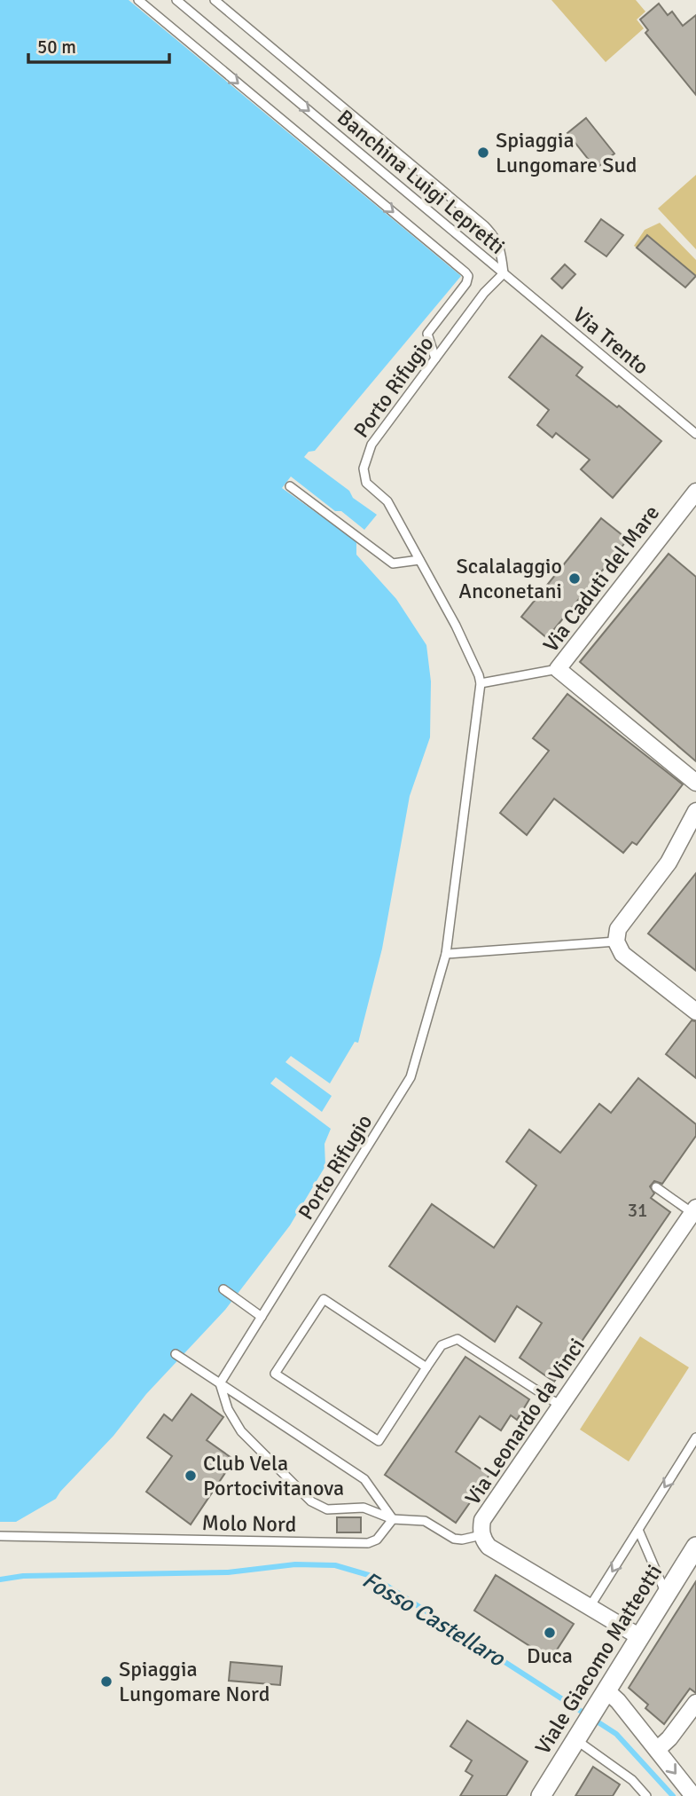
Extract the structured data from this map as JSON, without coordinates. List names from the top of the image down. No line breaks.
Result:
{"streets":{"street":["Via Caduti del Mare","Via Leonardo da Vinci","Viale Giacomo Matteotti"],"lane":["Banchina Luigi Lepretti","Via Trento","Porto Rifugio","Molo Nord"]},"crossings":[["Banchina Luigi Lepretti","Via Trento"],["Banchina Luigi Lepretti","Porto Rifugio"],["Via Trento","Porto Rifugio"],["Via Leonardo da Vinci","Viale Giacomo Matteotti"]],"water":["Fosso Castellaro"],"places":["Spiaggia Lungomare Sud","Scalalaggio Anconetani","Club Vela Portocivitanova","Duca","Spiaggia Lungomare Nord"],"house_numbers":["31"],"scale_bar":"50 m"}
